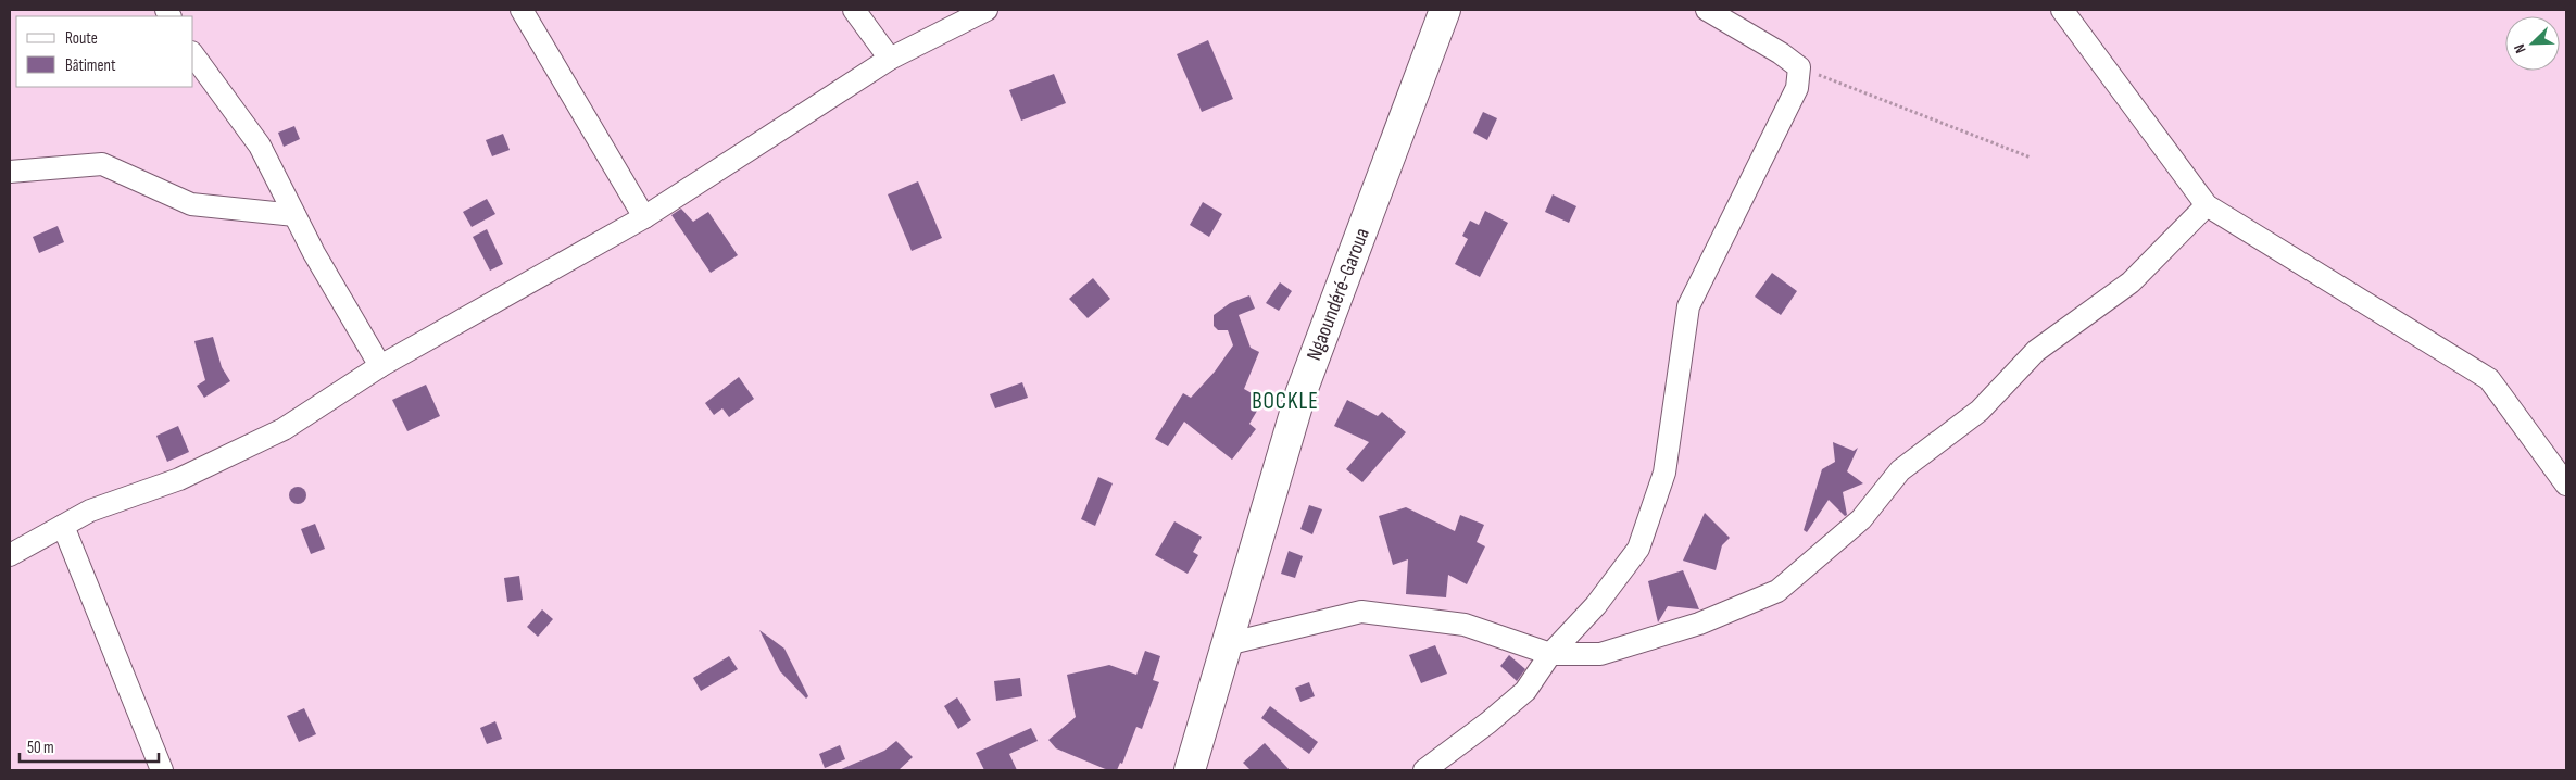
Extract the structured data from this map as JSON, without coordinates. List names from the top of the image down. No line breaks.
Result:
{"streets":{"highway":["Ngaoundéré-Garoua"]},"districts":["BOCKLE"],"legend":["Route","Bâtiment"],"scale_bar":"50 m","north":"bottom left"}
